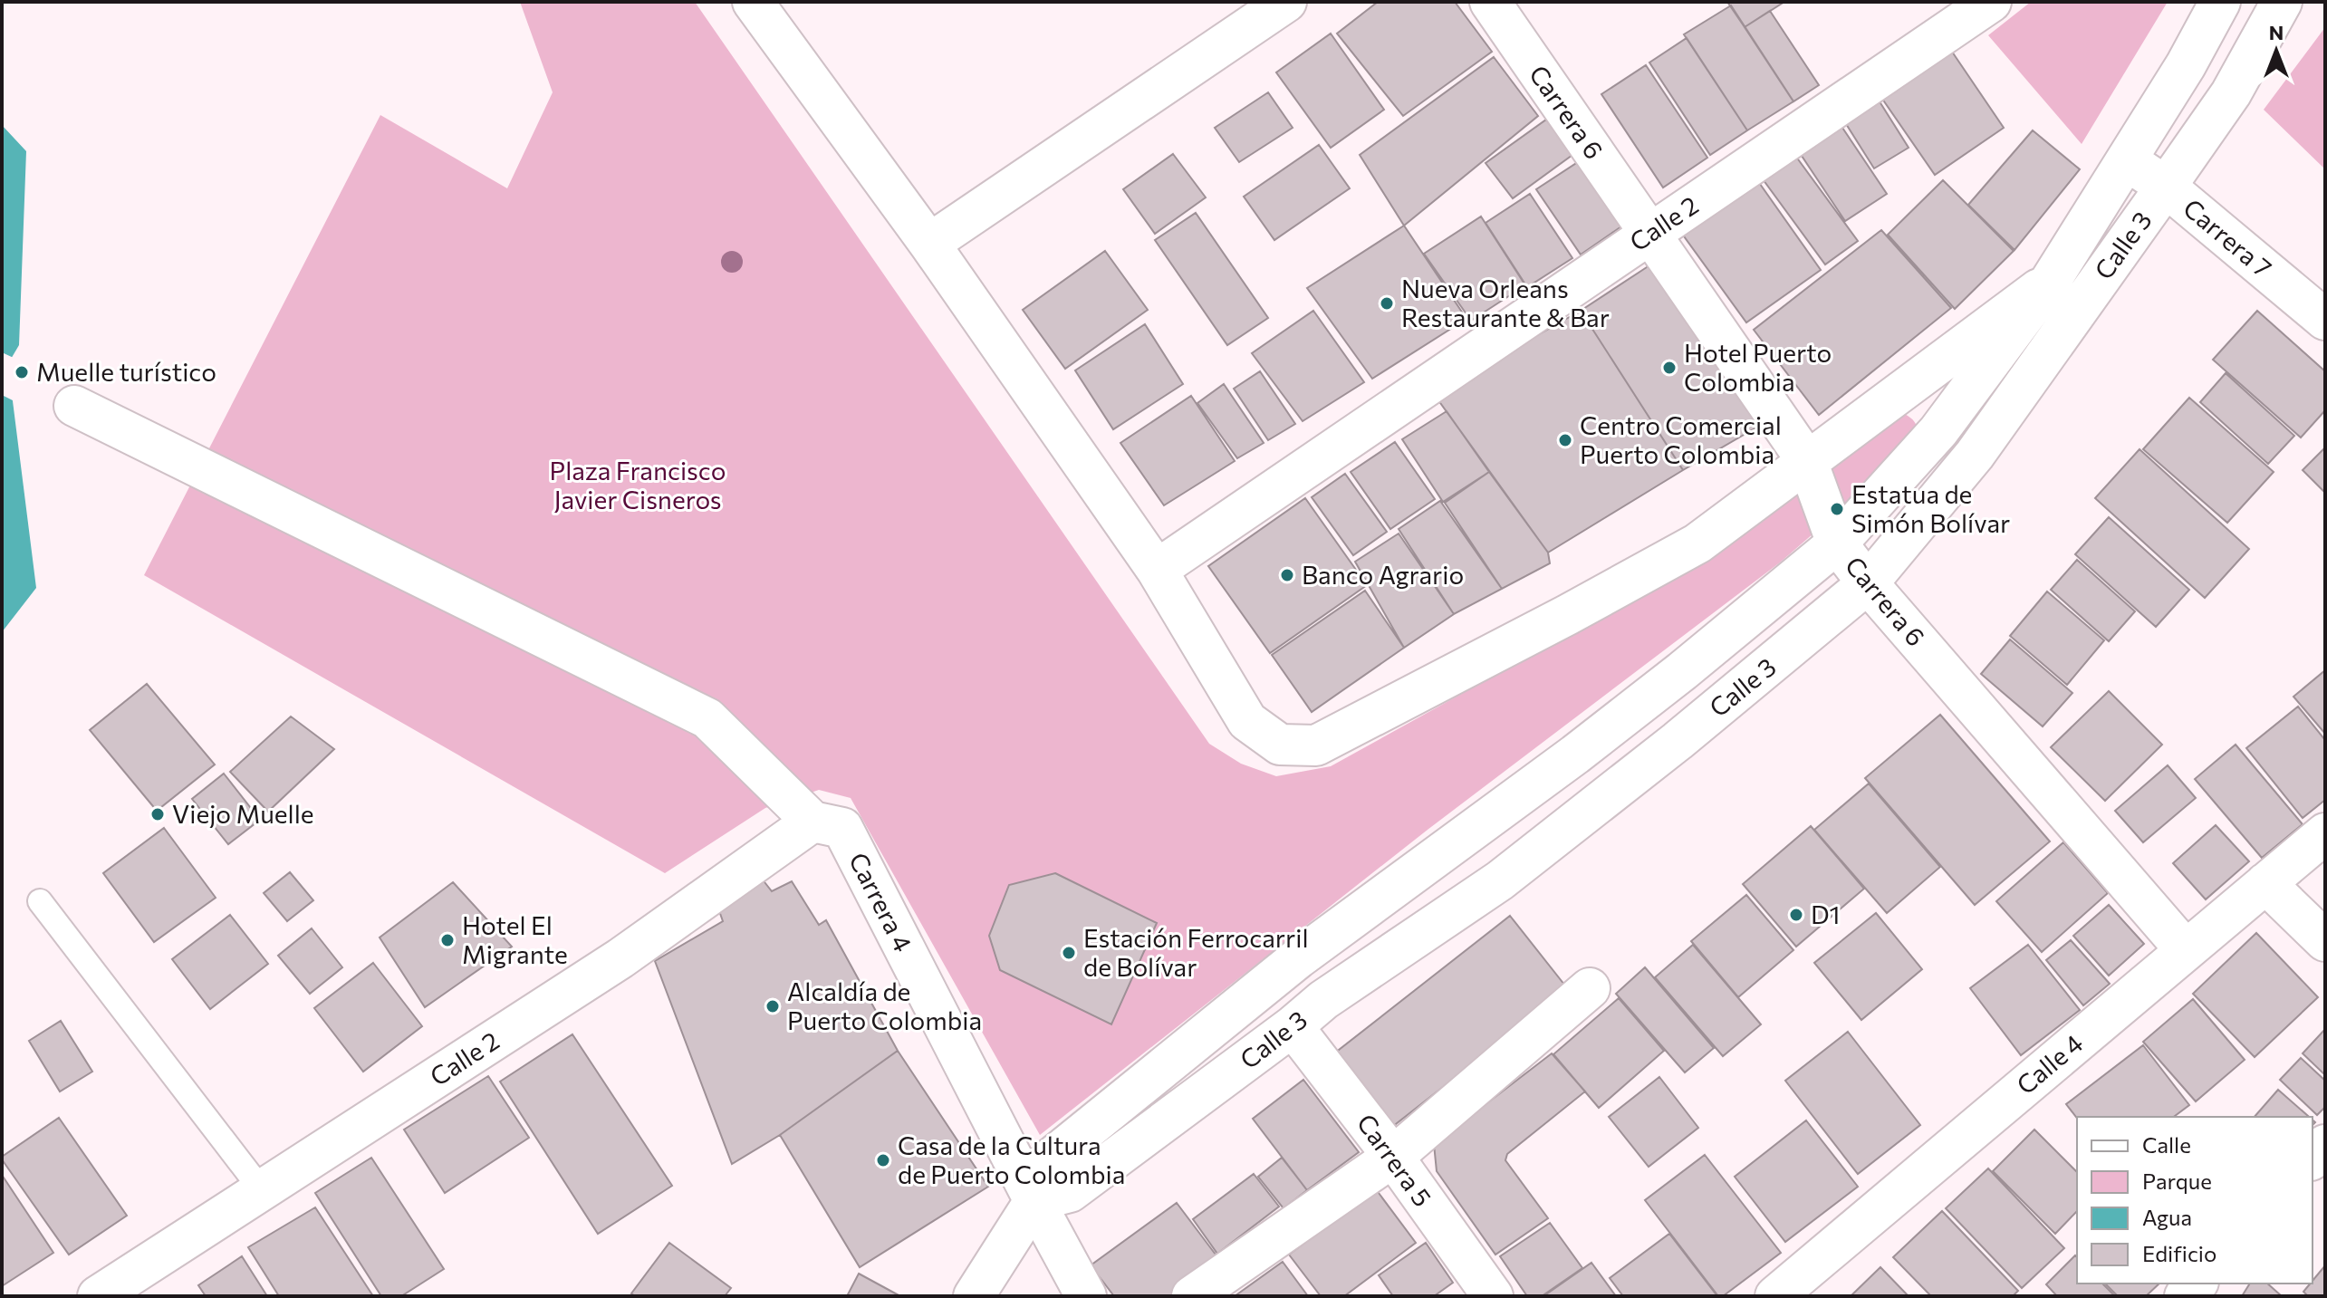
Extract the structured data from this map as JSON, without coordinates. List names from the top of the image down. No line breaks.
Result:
{"streets":{"street":["Carrera 6","Calle 2","Carrera 7","Calle 3","Carrera 4","Calle 4","Carrera 5"]},"crossings":[["Carrera 6","Calle 2"],["Carrera 6","Calle 3"],["Carrera 6","Calle 4"],["Calle 2","Carrera 4"],["Carrera 7","Calle 3"],["Calle 3","Carrera 4"],["Calle 3","Carrera 5"]],"parks":["Plaza Francisco Javier Cisneros"],"places":["Nueva Orleans Restaurante & Bar","Hotel Puerto Colombia","Muelle turístico","Centro Comercial Puerto Colombia","Estatua de Simón Bolívar","Banco Agrario","Viejo Muelle","D1","Hotel El Migrante","Estación Ferrocarril de Bolívar","Alcaldía de Puerto Colombia","Casa de la Cultura de Puerto Colombia"],"legend":["Calle","Parque","Agua","Edificio"],"north":"top"}
